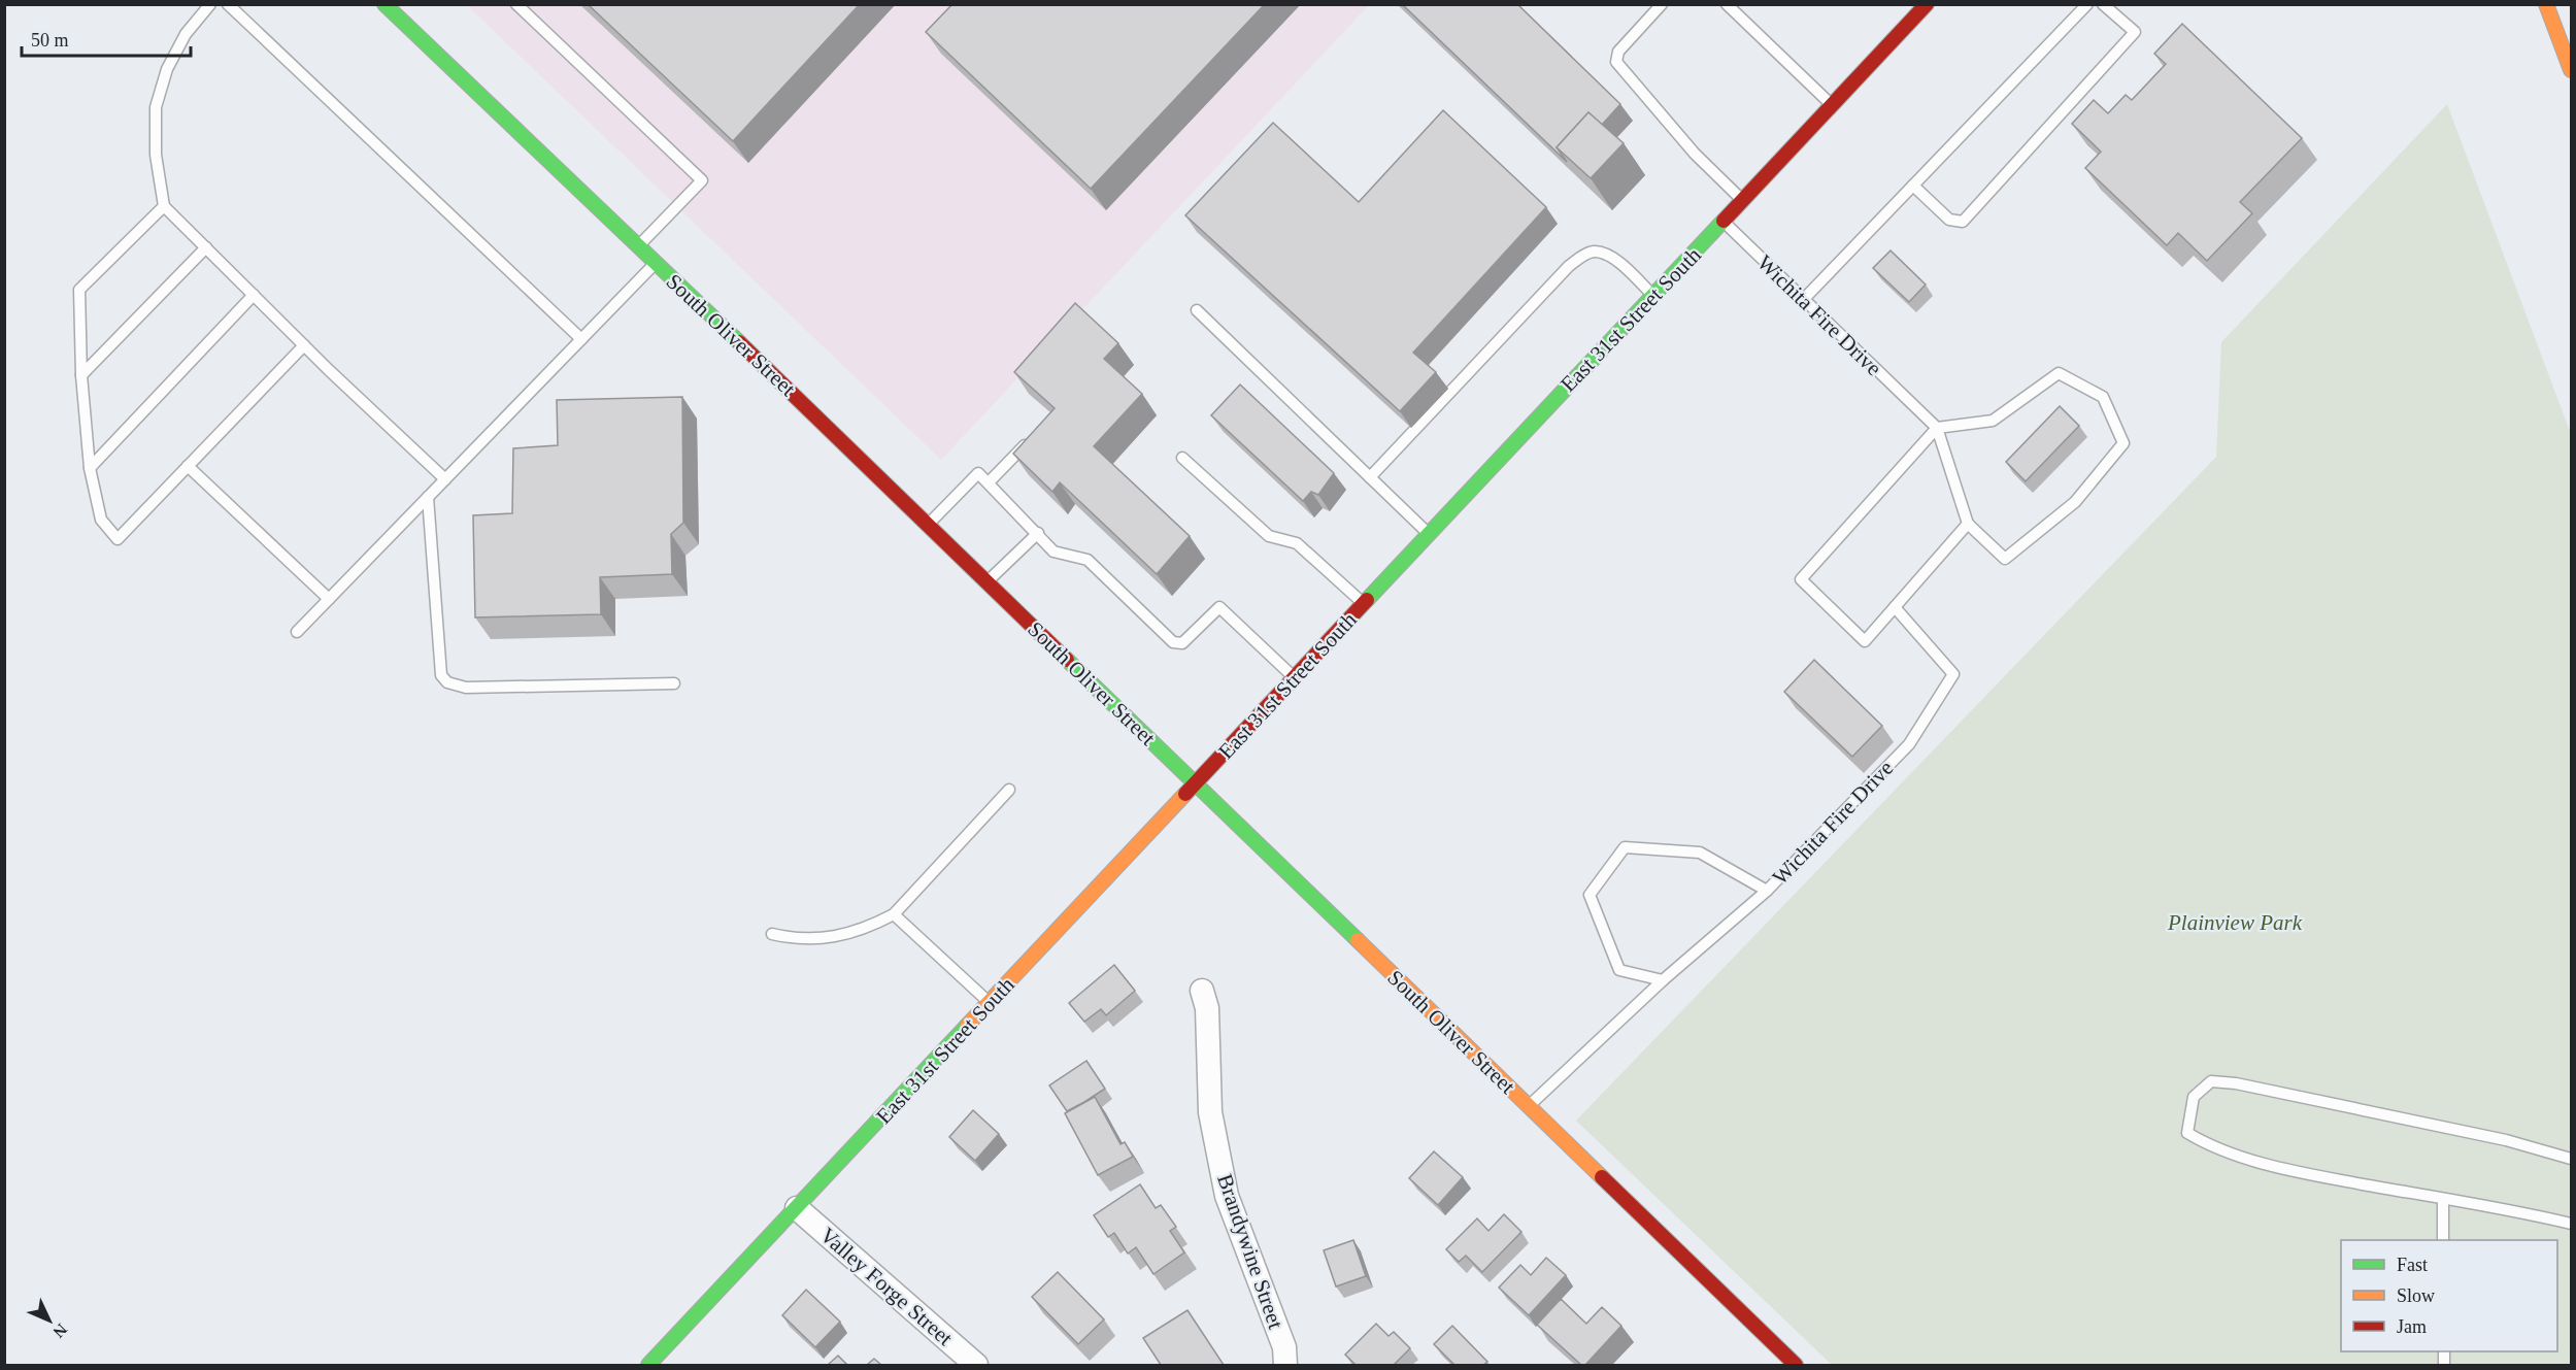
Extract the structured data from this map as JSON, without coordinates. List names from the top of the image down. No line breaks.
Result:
{"streets":{"main road":["East 31st Street South","South Oliver Street"],"street":["Brandywine Street","Valley Forge Street"],"lane":["Wichita Fire Drive"]},"crossings":[["Wichita Fire Drive","East 31st Street South"],["East 31st Street South","South Oliver Street"],["East 31st Street South","Valley Forge Street"]],"parks":["Plainview Park"],"legend":["Fast","Slow","Jam"],"scale_bar":"50 m","north":"bottom right"}
